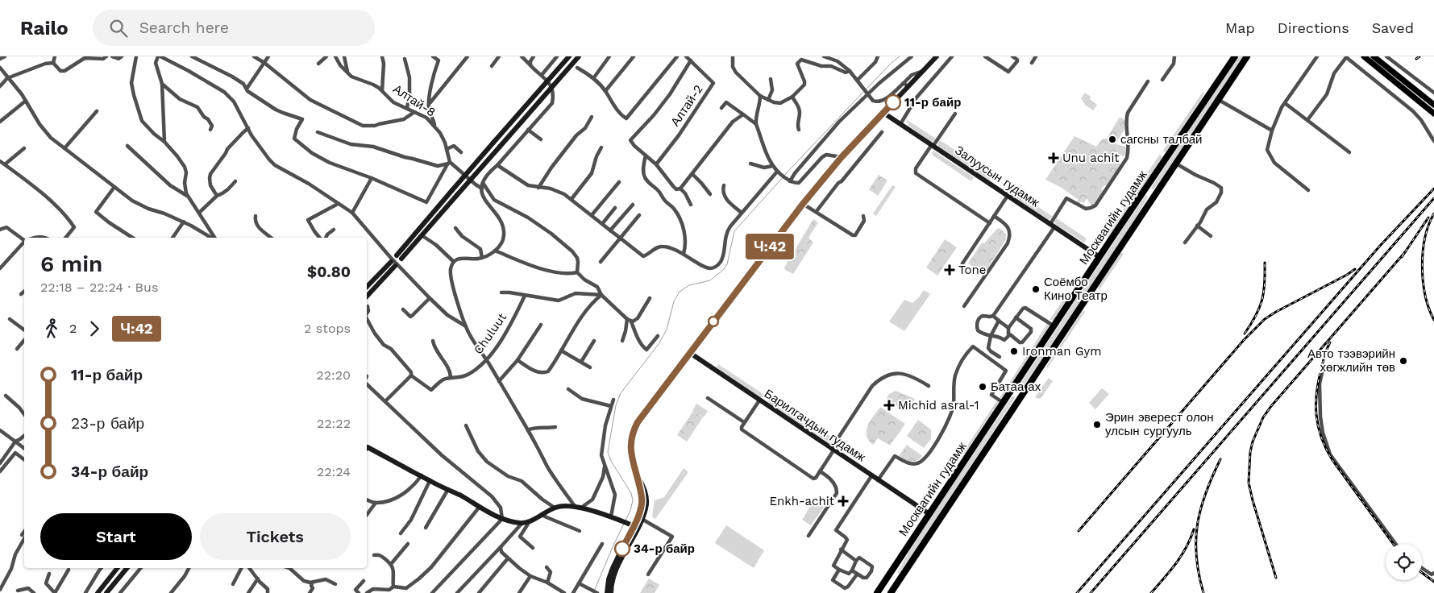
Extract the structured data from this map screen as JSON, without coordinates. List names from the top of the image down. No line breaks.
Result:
{"streets":{"highway":["Москвагийн гудамж"],"main road":["Залуусын гудамж","Барилгачдын гудамж"],"street":["Алтай-8","Алтай-2","Chuluut"]},"crossings":[["Залуусын гудамж","Москвагийн гудамж"],["Москвагийн гудамж","Барилгачдын гудамж"]],"places":{"other":["11-р байр","сагсны талбай","Соёмбо Кино Театр","Ironman Gym","Авто тээвэрийн хөгжлийн төв","Батаа ах","Эрин эверест олон улсын сургууль","34-р байр"],"health":["Unu achit","Tone","Michid asral-1","Enkh-achit"]},"lines":["bus line Ч:42"],"page":{"header":"Railo","search":"Search here","nav":["Map","Directions","Saved"],"on_map":"Ч:42","heading":["6 min","22:18 – 22:24 · Bus","$0.80"],"legs":["2","Ч:42","2 stops"],"list":[{"name":"11-р байр","value":"22:20"},{"name":"23-р байр","value":"22:22"},{"name":"34-р байр","value":"22:24"}],"buttons":["Start","Tickets"]}}
